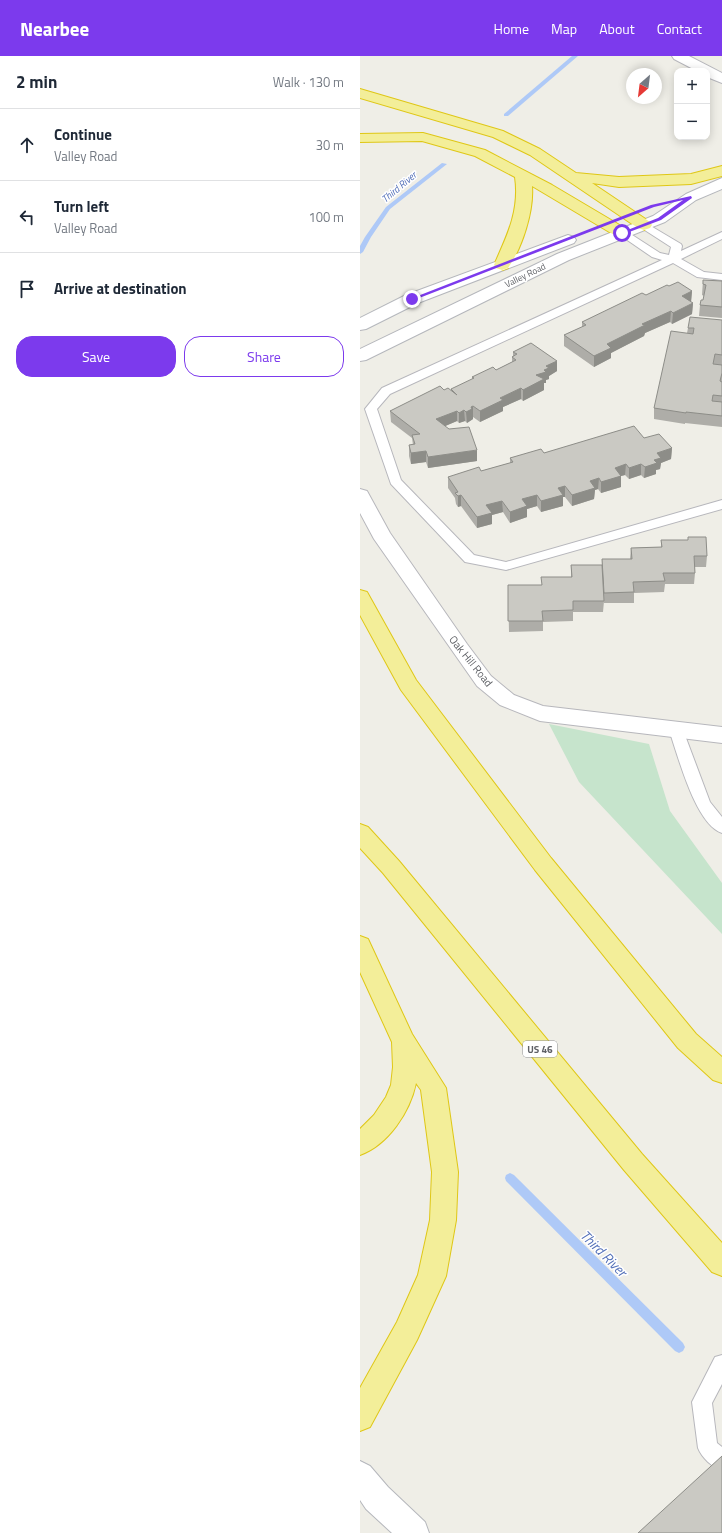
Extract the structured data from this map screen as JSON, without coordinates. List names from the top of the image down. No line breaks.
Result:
{"streets":{"highway":["US 46"],"main road":["Valley Road","Oak Hill Road"]},"water":["Third River"],"north":"bottom left","page":{"header":"Nearbee","nav":["Home","Map","About","Contact"],"heading":["2 min","Walk · 130 m"],"map_buttons":["+","−"],"list":[["Continue","Valley Road","30 m"],["Turn left","Valley Road","100 m"],"Arrive at destination"],"buttons":["Save","Share"]}}
